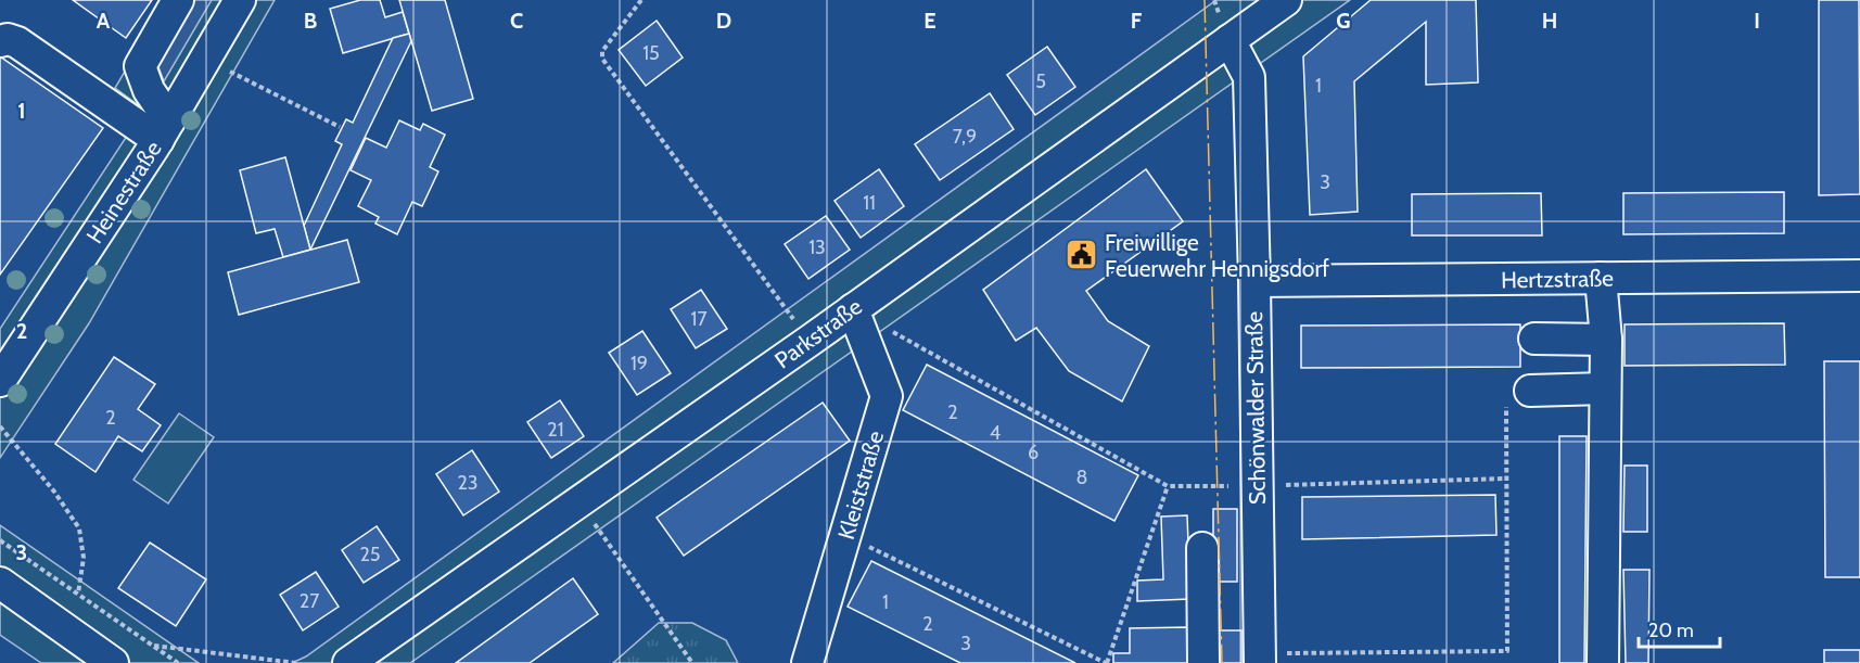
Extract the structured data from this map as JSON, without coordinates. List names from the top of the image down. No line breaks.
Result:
{"streets":{"street":["Heinestraße","Hertzstraße","Parkstraße","Schönwalder Straße","Kleiststraße"]},"crossings":[["Hertzstraße","Schönwalder Straße"],["Parkstraße","Schönwalder Straße"],["Parkstraße","Kleiststraße"]],"places":{"public building":["Freiwillige Feuerwehr Hennigsdorf"]},"house_numbers":["15","5","1","7,9","3","11","13","17","19","2","2","21","4","6","8","23","25","27","1","2","3"],"scale_bar":"20 m","grid":{"columns":["A","B","C","D","E","F","G","H","I"],"rows":["1","2","3"]}}
